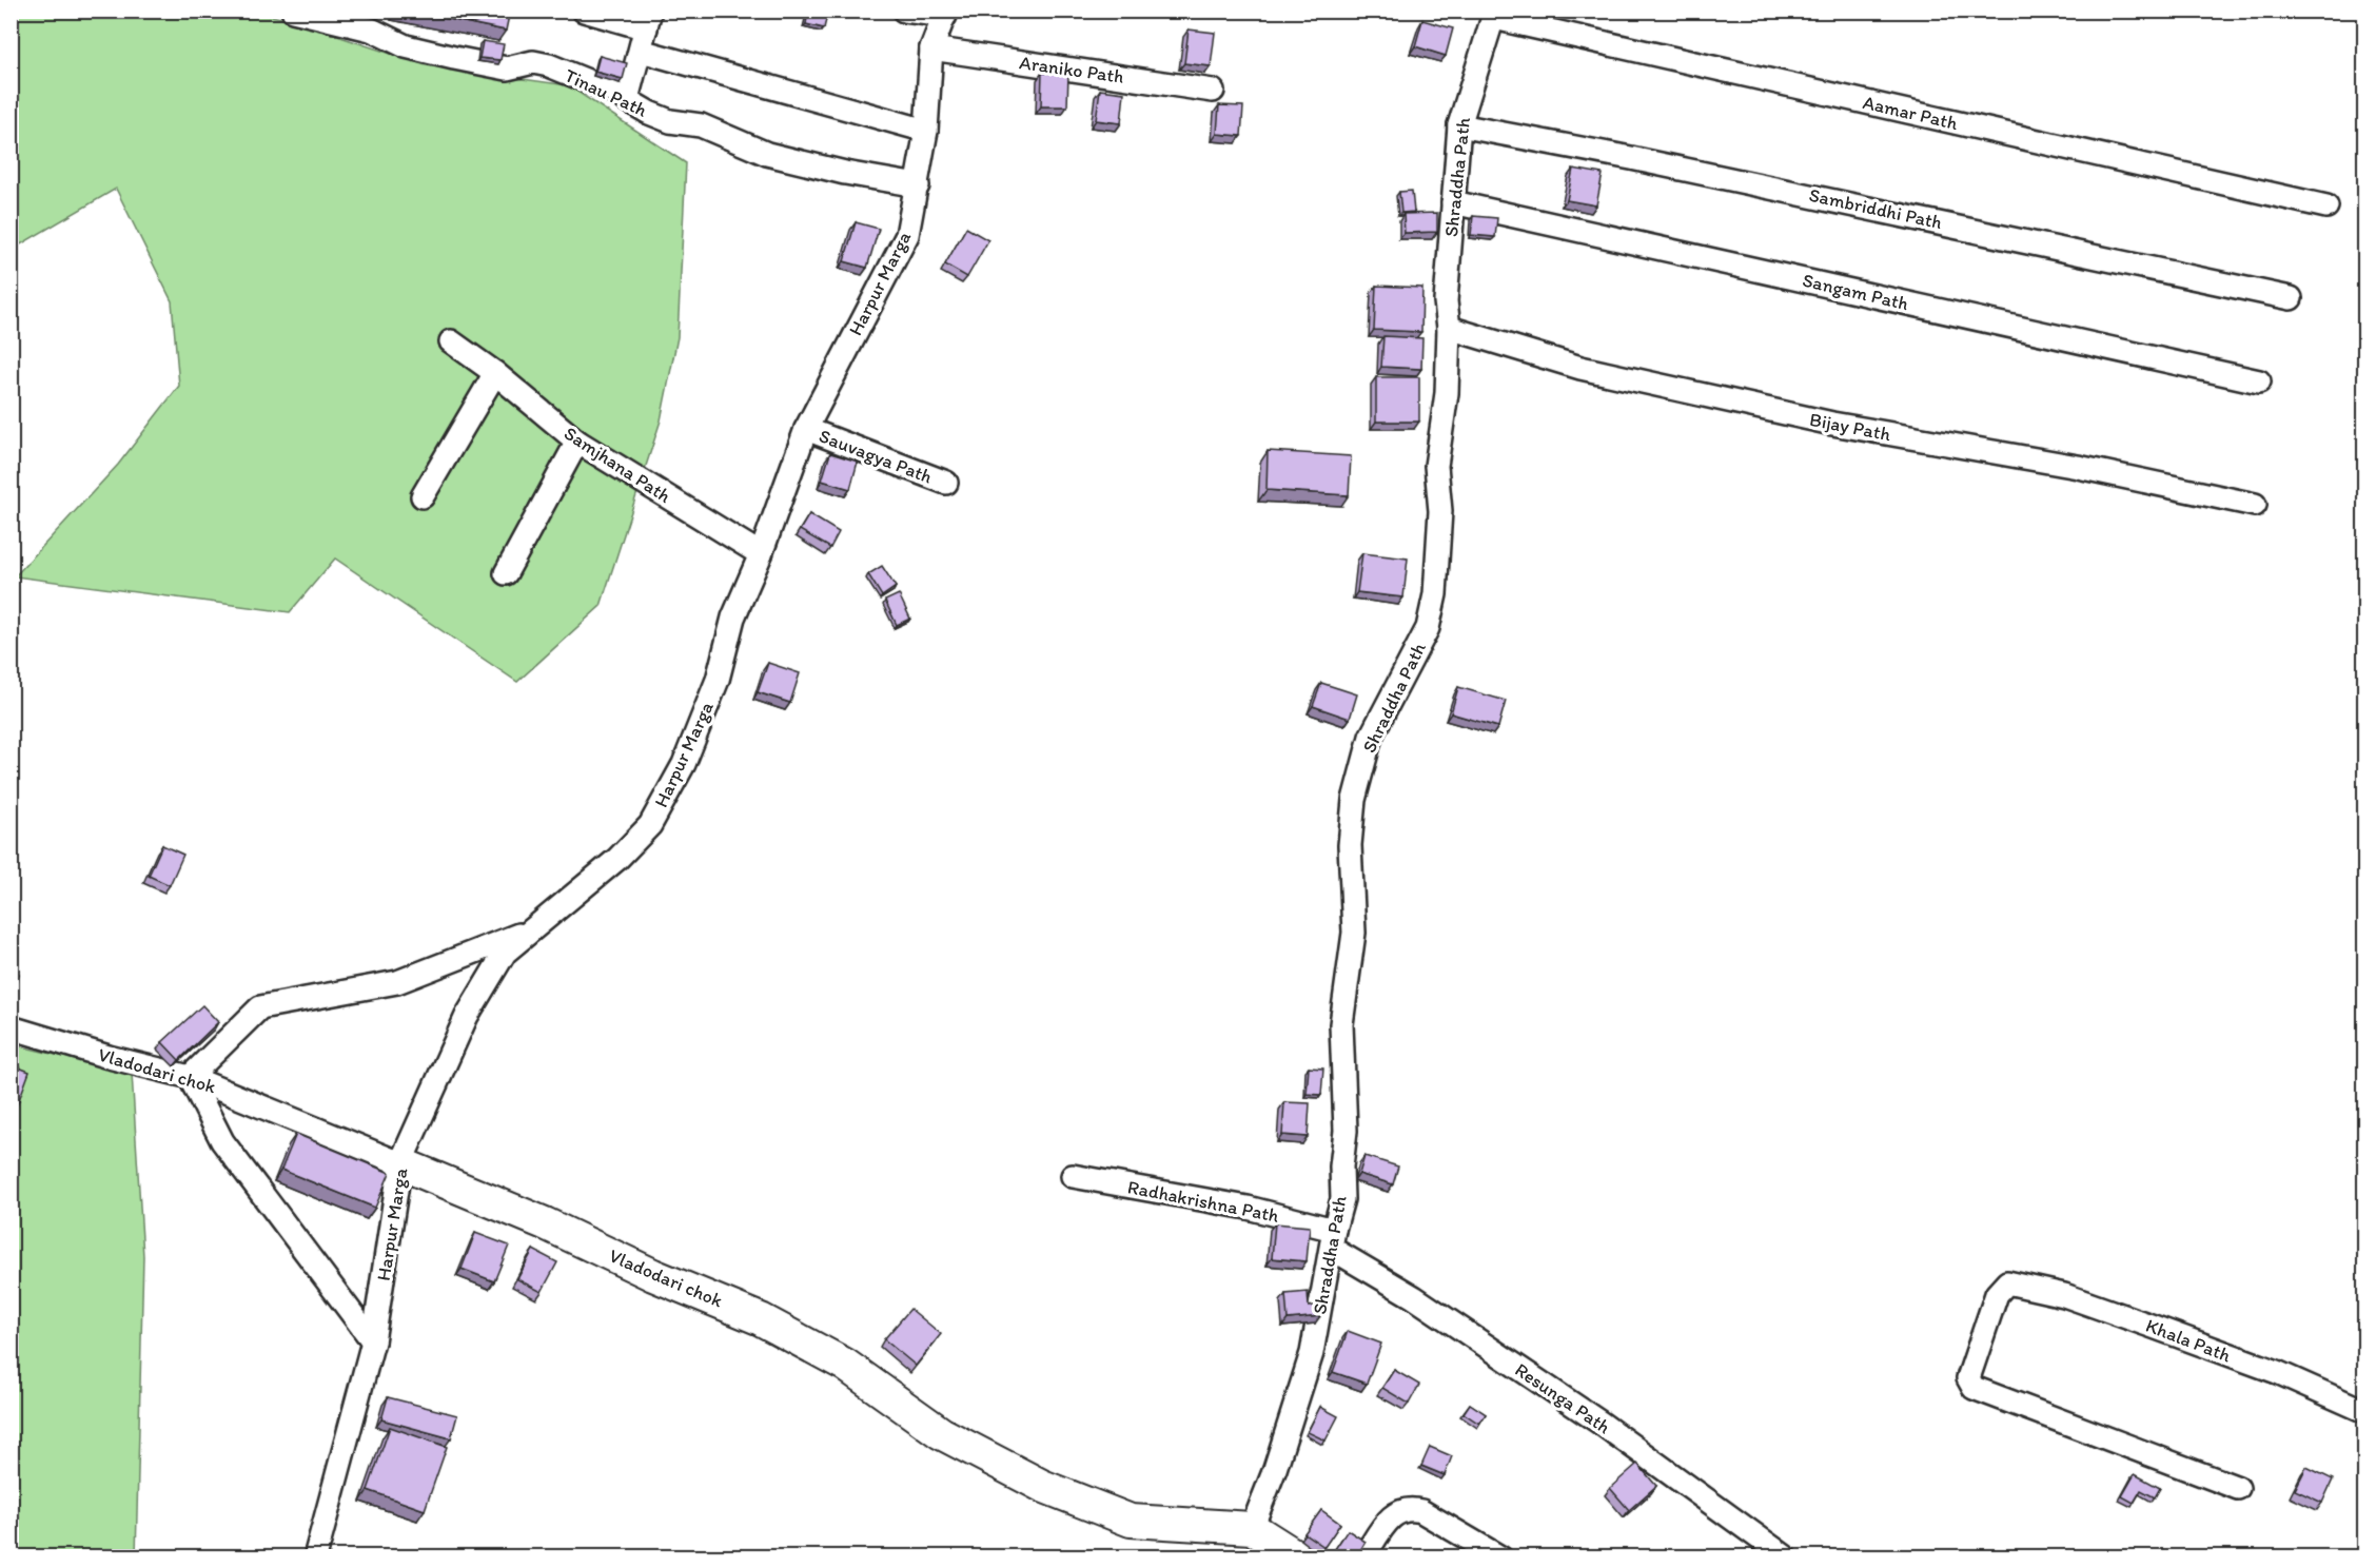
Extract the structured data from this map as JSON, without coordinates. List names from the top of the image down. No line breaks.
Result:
{"streets":{"street":["Araniko Path","Tinau Path","Aamar Path","Shraddha Path","Sambriddhi Path","Harpur Marga","Sangam Path","Bijay Path","Sauvagya Path","Samjhana Path","Vladodari chok","Radhakrishna Path","Khala Path","Resunga Path"]},"crossings":[["Araniko Path","Harpur Marga"],["Tinau Path","Harpur Marga"],["Aamar Path","Shraddha Path"],["Shraddha Path","Sambriddhi Path"],["Shraddha Path","Sangam Path"],["Shraddha Path","Bijay Path"],["Shraddha Path","Vladodari chok"],["Shraddha Path","Radhakrishna Path"],["Shraddha Path","Resunga Path"],["Harpur Marga","Sauvagya Path"],["Harpur Marga","Samjhana Path"],["Harpur Marga","Vladodari chok"],["Radhakrishna Path","Resunga Path"]]}
